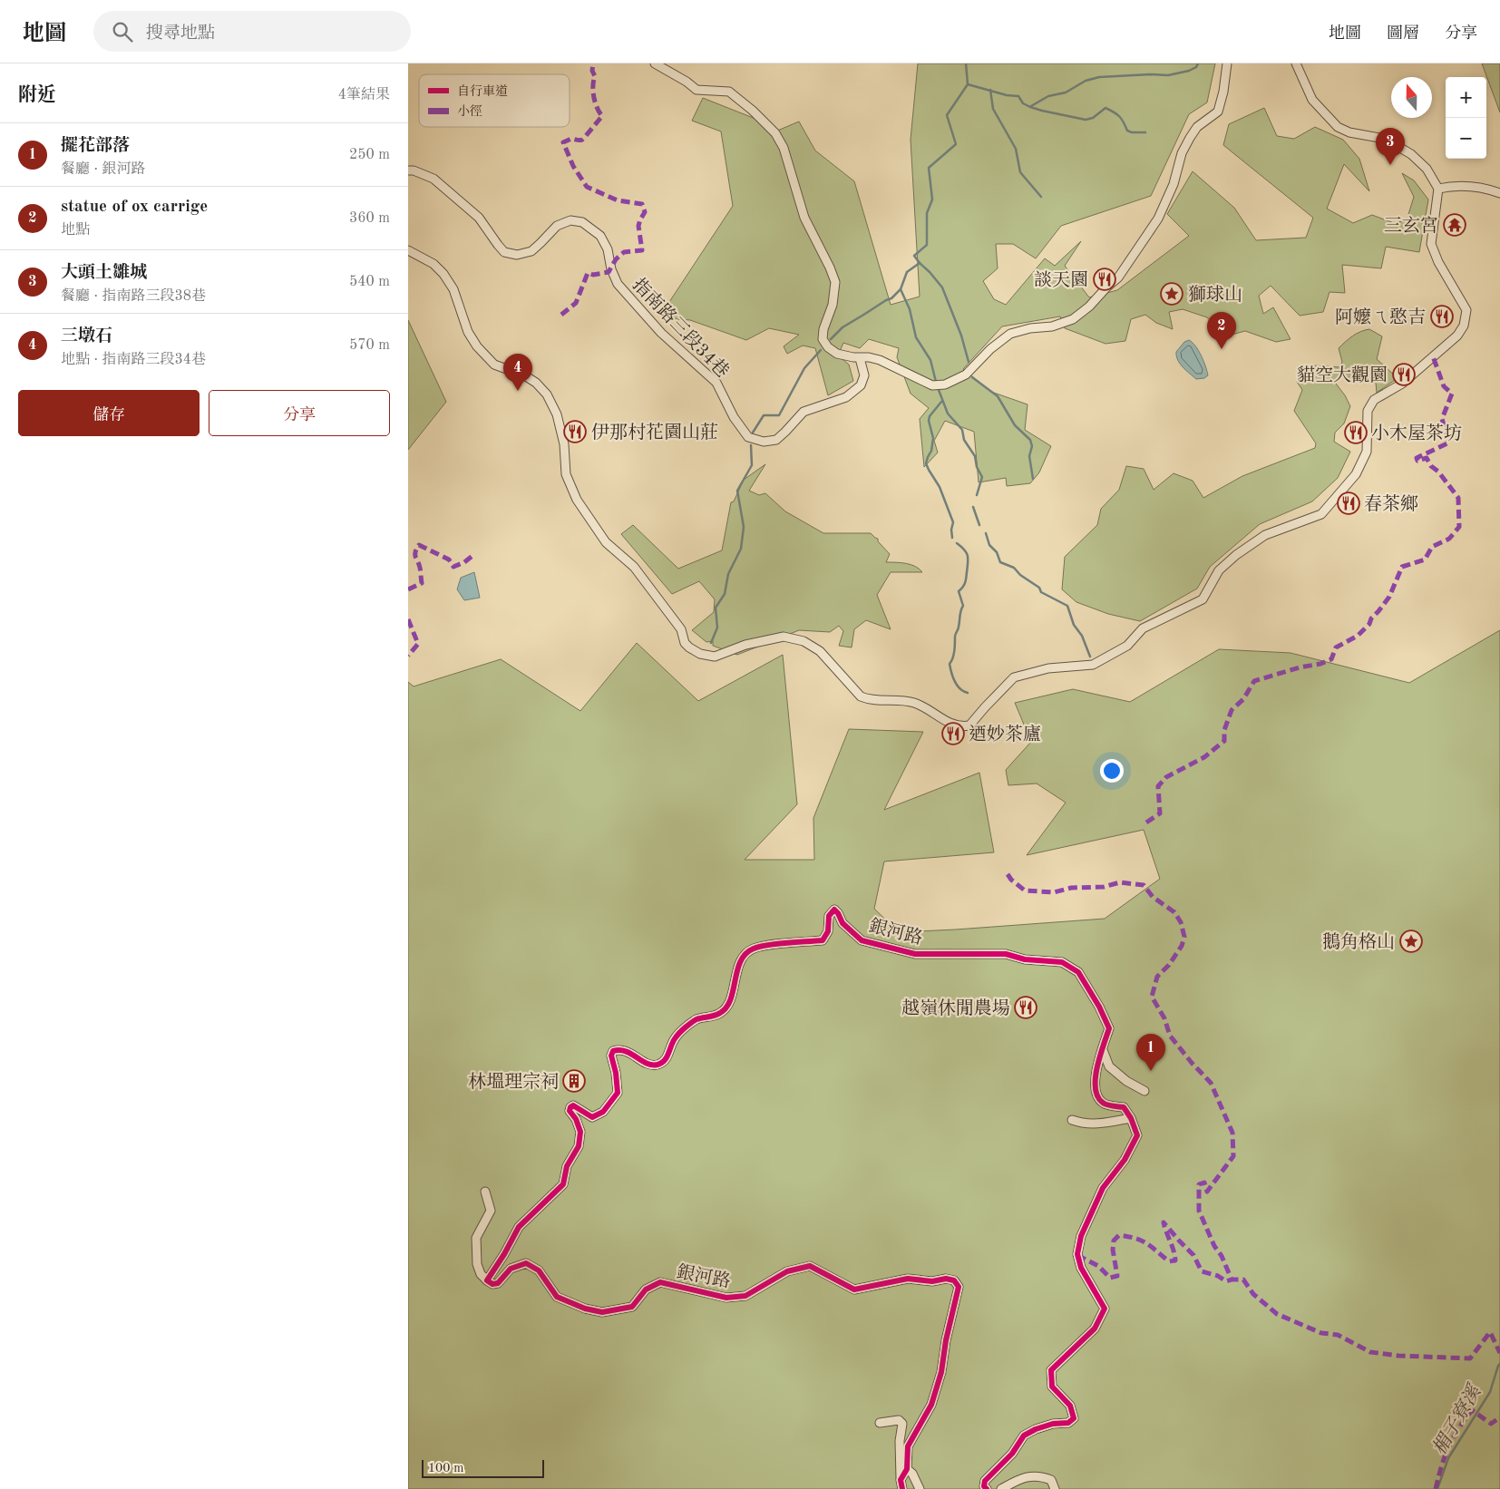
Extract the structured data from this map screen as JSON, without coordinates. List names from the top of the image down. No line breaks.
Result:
{"streets":{"street":["指南路三段34巷","銀河路"]},"water":["楣子寮溪"],"places":{"temple":["三玄宮"],"restaurant":["談天園","阿嬤ㄟ憨吉","貓空大觀園","伊那村花園山莊","小木屋茶坊","春茶鄉","迺妙茶廬","越嶺休閒農場"],"place":["獅球山","鵝角格山"],"building":["林塭理宗祠"]},"legend":["自行車道","小徑"],"scale_bar":"100 m","north":"top","page":{"header":"地圖","search":"搜尋地點","nav":["地圖","圖層","分享"],"heading":["附近","4筆結果"],"map_buttons":["+","−"],"list":[{"mark":"1","name":"擺花部落","note":"餐廳 · 銀河路","value":"250 m"},{"mark":"2","name":"statue of ox carrige","note":"地點","value":"360 m"},{"mark":"3","name":"大頭土雛城","note":"餐廳 · 指南路三段38巷","value":"540 m"},{"mark":"4","name":"三墩石","note":"地點 · 指南路三段34巷","value":"570 m"}],"pins":["3","2","4","1"],"buttons":["儲存","分享"],"scale":"100 m"}}
